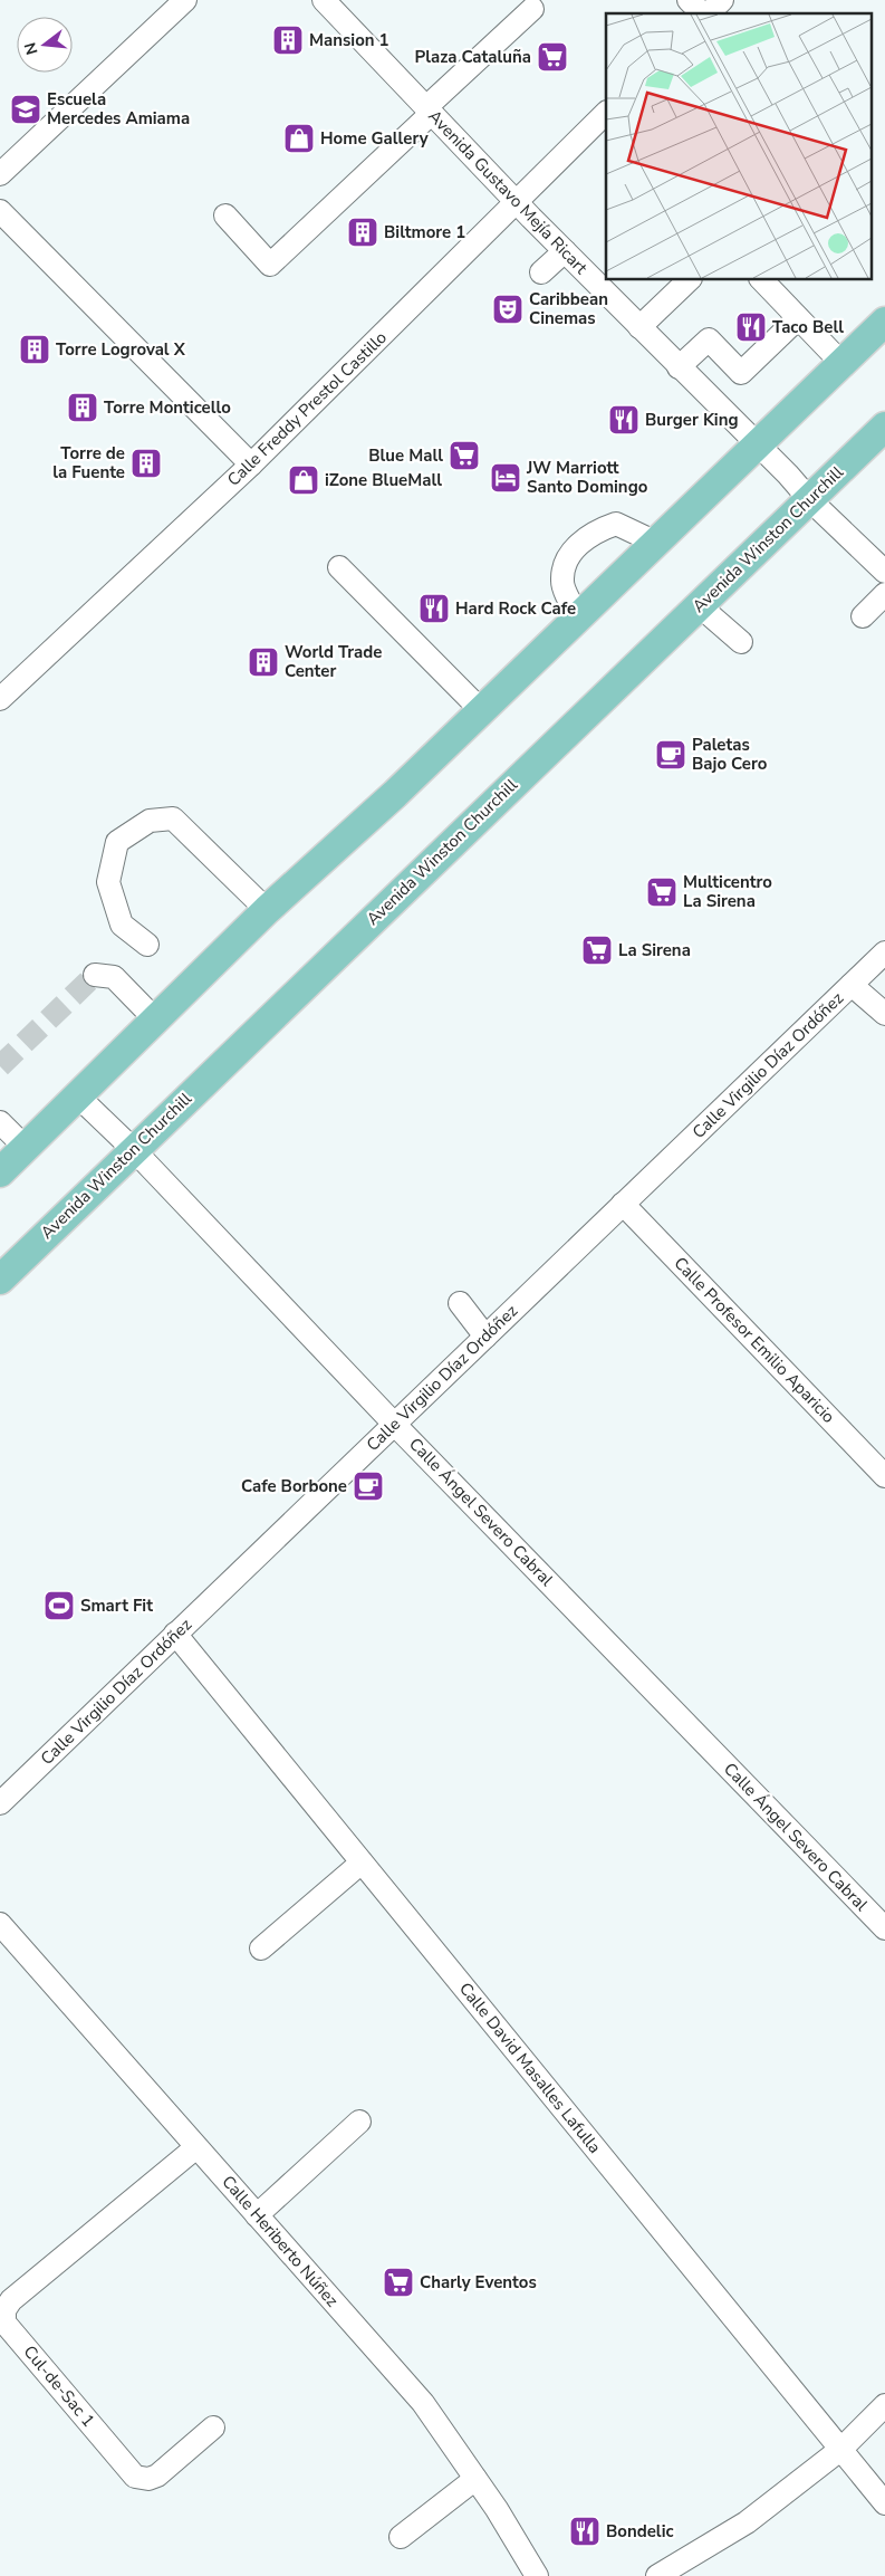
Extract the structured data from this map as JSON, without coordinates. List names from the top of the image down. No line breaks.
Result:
{"streets":{"main road":["Avenida Winston Churchill"],"street":["Avenida Gustavo Mejía Ricart","Calle Freddy Prestol Castillo","Calle Virgilio Díaz Ordóñez","Calle Profesor Emilio Aparicio","Calle Ángel Severo Cabral","Calle David Masalles Lafulla","Calle Heriberto Núñez","Cul-de-Sac 1"]},"crossings":[["Avenida Gustavo Mejía Ricart","Calle Freddy Prestol Castillo"],["Avenida Gustavo Mejía Ricart","Avenida Winston Churchill"],["Avenida Winston Churchill","Calle Ángel Severo Cabral"],["Calle Virgilio Díaz Ordóñez","Calle Profesor Emilio Aparicio"],["Calle Virgilio Díaz Ordóñez","Calle Ángel Severo Cabral"],["Calle Virgilio Díaz Ordóñez","Calle David Masalles Lafulla"],["Calle Heriberto Núñez","Cul-de-Sac 1"]],"places":{"building":["Mansion 1","Biltmore 1","Torre Logroval X","Torre Monticello","Torre de la Fuente","World Trade Center"],"supermarket":["Plaza Cataluña","Blue Mall","Multicentro La Sirena","La Sirena","Charly Eventos"],"school or university":["Escuela Mercedes Amiama"],"shop":["Home Gallery","iZone BlueMall"],"theatre":["Caribbean Cinemas"],"restaurant":["Taco Bell","Burger King","Hard Rock Cafe","Bondelic"],"hotel":["JW Marriott Santo Domingo"],"cafe":["Paletas Bajo Cero","Cafe Borbone"],"sports":["Smart Fit"]},"north":"left"}
